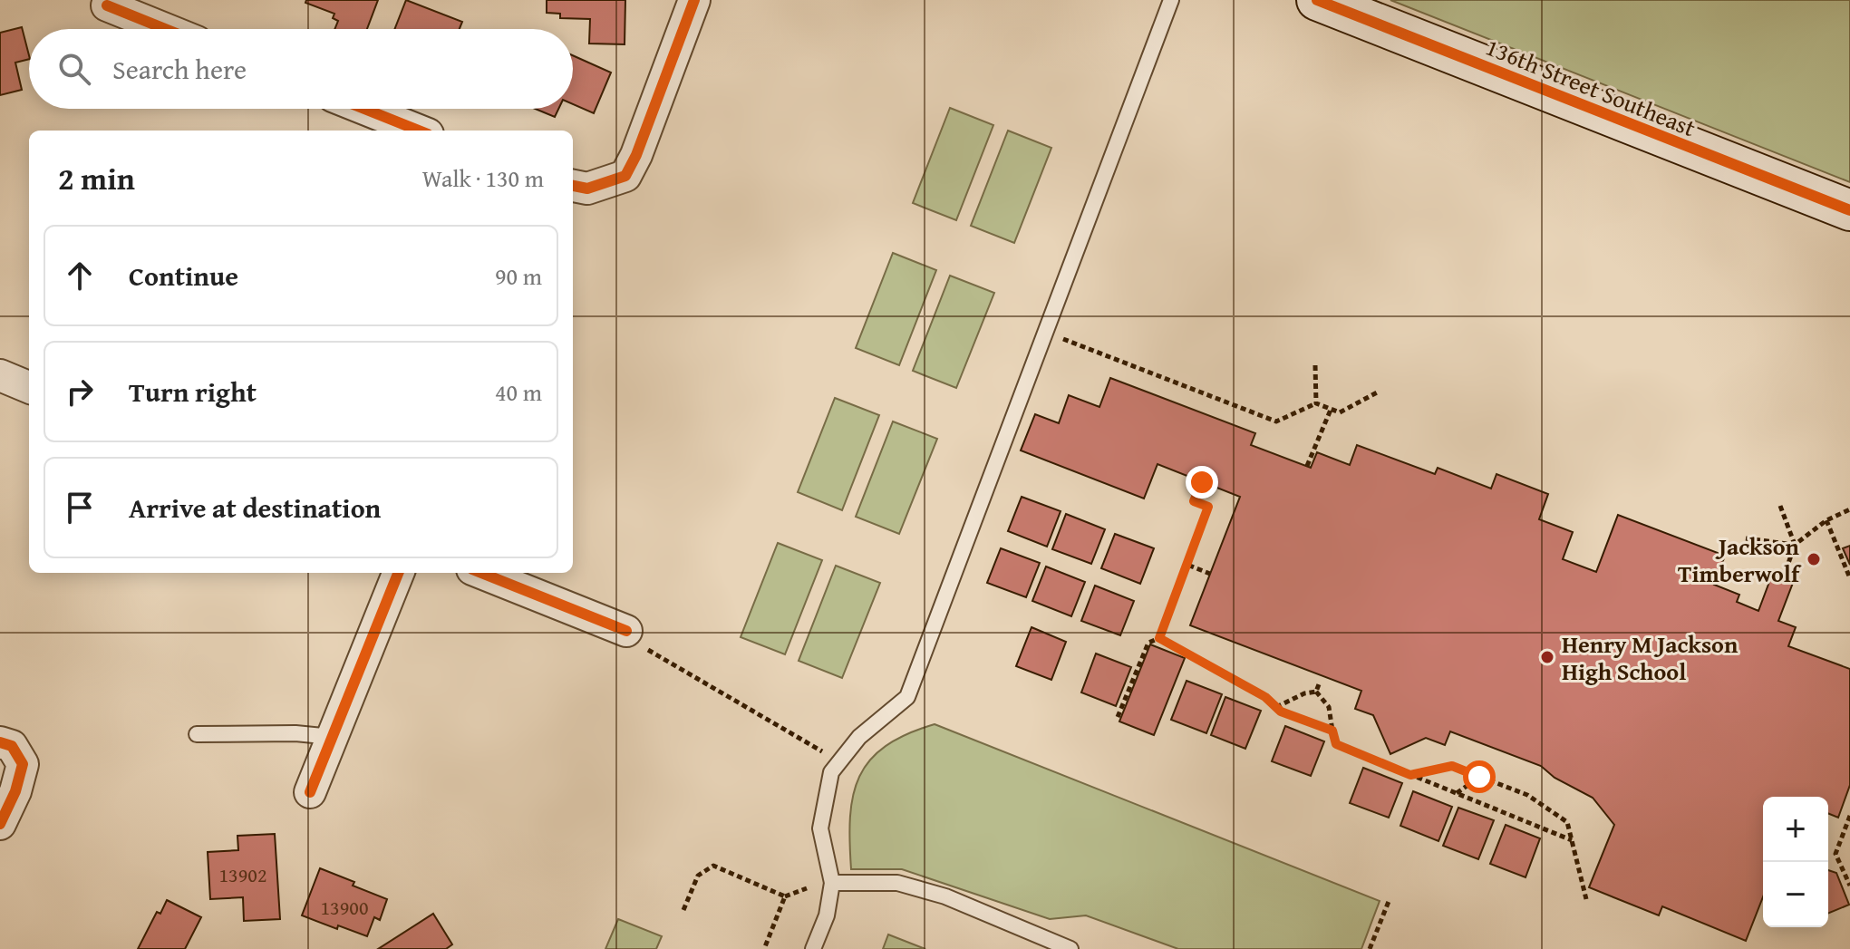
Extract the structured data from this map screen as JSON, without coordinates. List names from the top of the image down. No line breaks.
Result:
{"streets":{"street":["136th Street Southeast"]},"places":["Jackson Timberwolf","Henry M Jackson High School"],"house_numbers":["13902","13900"],"page":{"search":"Search here","heading":["2 min","Walk · 130 m"],"list":[["Continue","90 m"],["Turn right","40 m"],"Arrive at destination"],"map_buttons":["+","−"]}}
